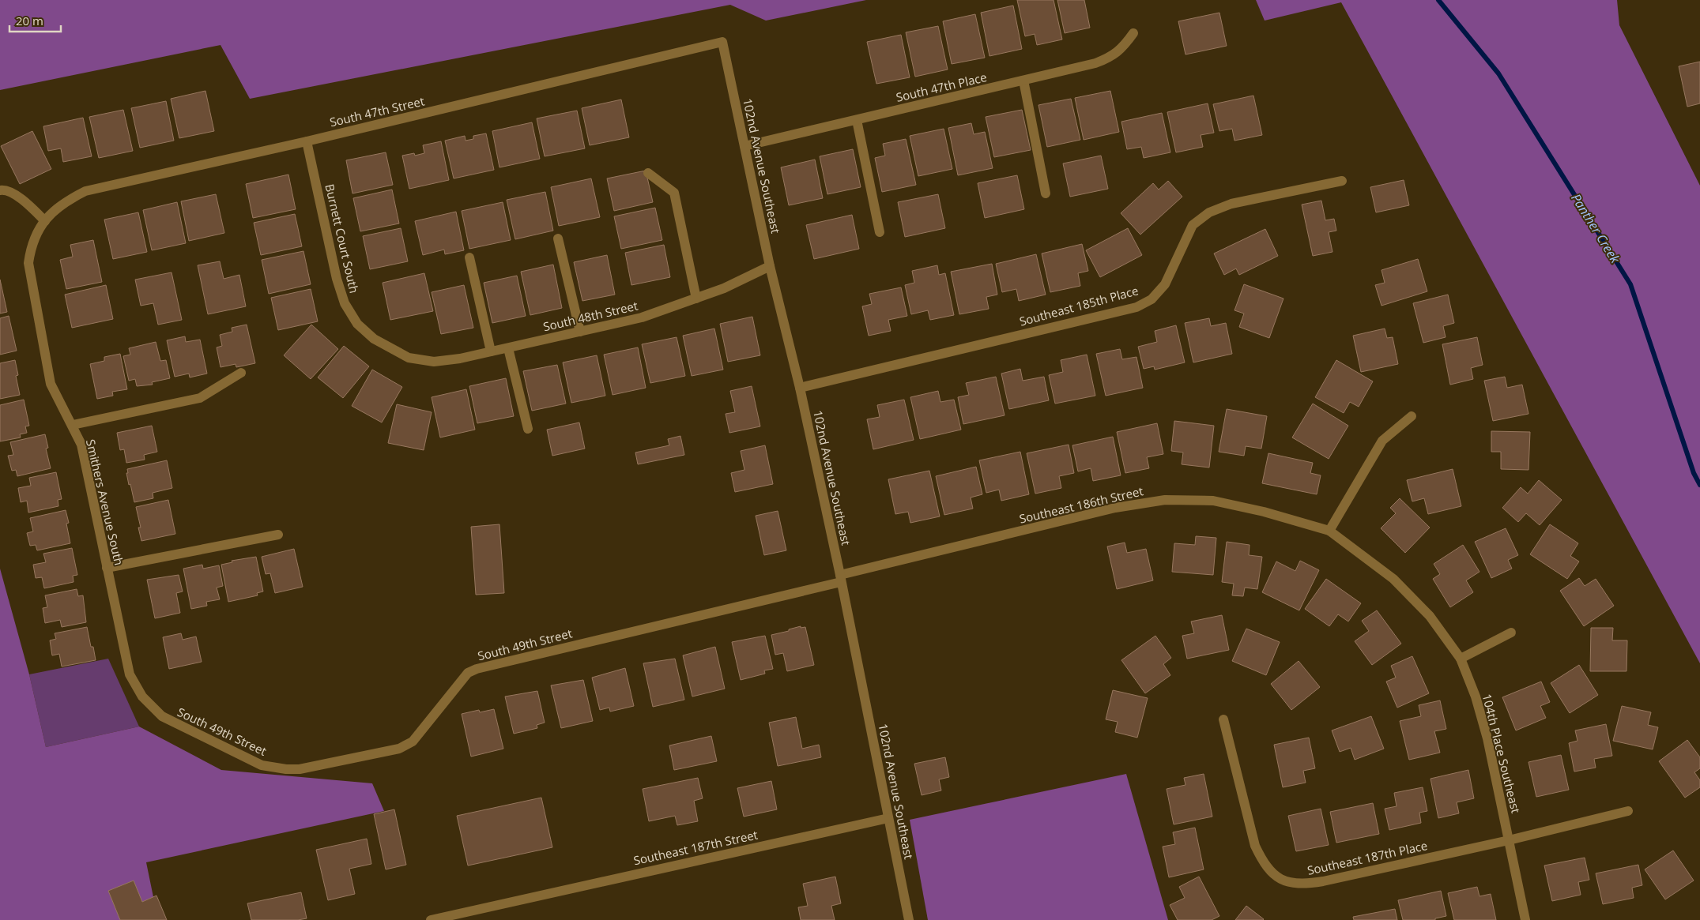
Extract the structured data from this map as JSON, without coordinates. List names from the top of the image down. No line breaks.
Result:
{"streets":{"street":["South 47th Place","South 47th Street","102nd Avenue Southeast","Burnett Court South","Southeast 185th Place","South 48th Street","Smithers Avenue South","Southeast 186th Street","South 49th Street","104th Place Southeast","Southeast 187th Street","Southeast 187th Place"]},"crossings":[["South 47th Place","102nd Avenue Southeast"],["South 47th Street","102nd Avenue Southeast"],["South 47th Street","Burnett Court South"],["South 47th Street","Smithers Avenue South"],["102nd Avenue Southeast","Southeast 185th Place"],["102nd Avenue Southeast","South 48th Street"],["102nd Avenue Southeast","Southeast 186th Street"],["102nd Avenue Southeast","South 49th Street"],["102nd Avenue Southeast","Southeast 187th Street"],["Burnett Court South","South 48th Street"],["Smithers Avenue South","South 49th Street"],["Southeast 186th Street","South 49th Street"],["Southeast 186th Street","104th Place Southeast"],["104th Place Southeast","Southeast 187th Place"]],"water":["Panther Creek"],"scale_bar":"20 m"}
